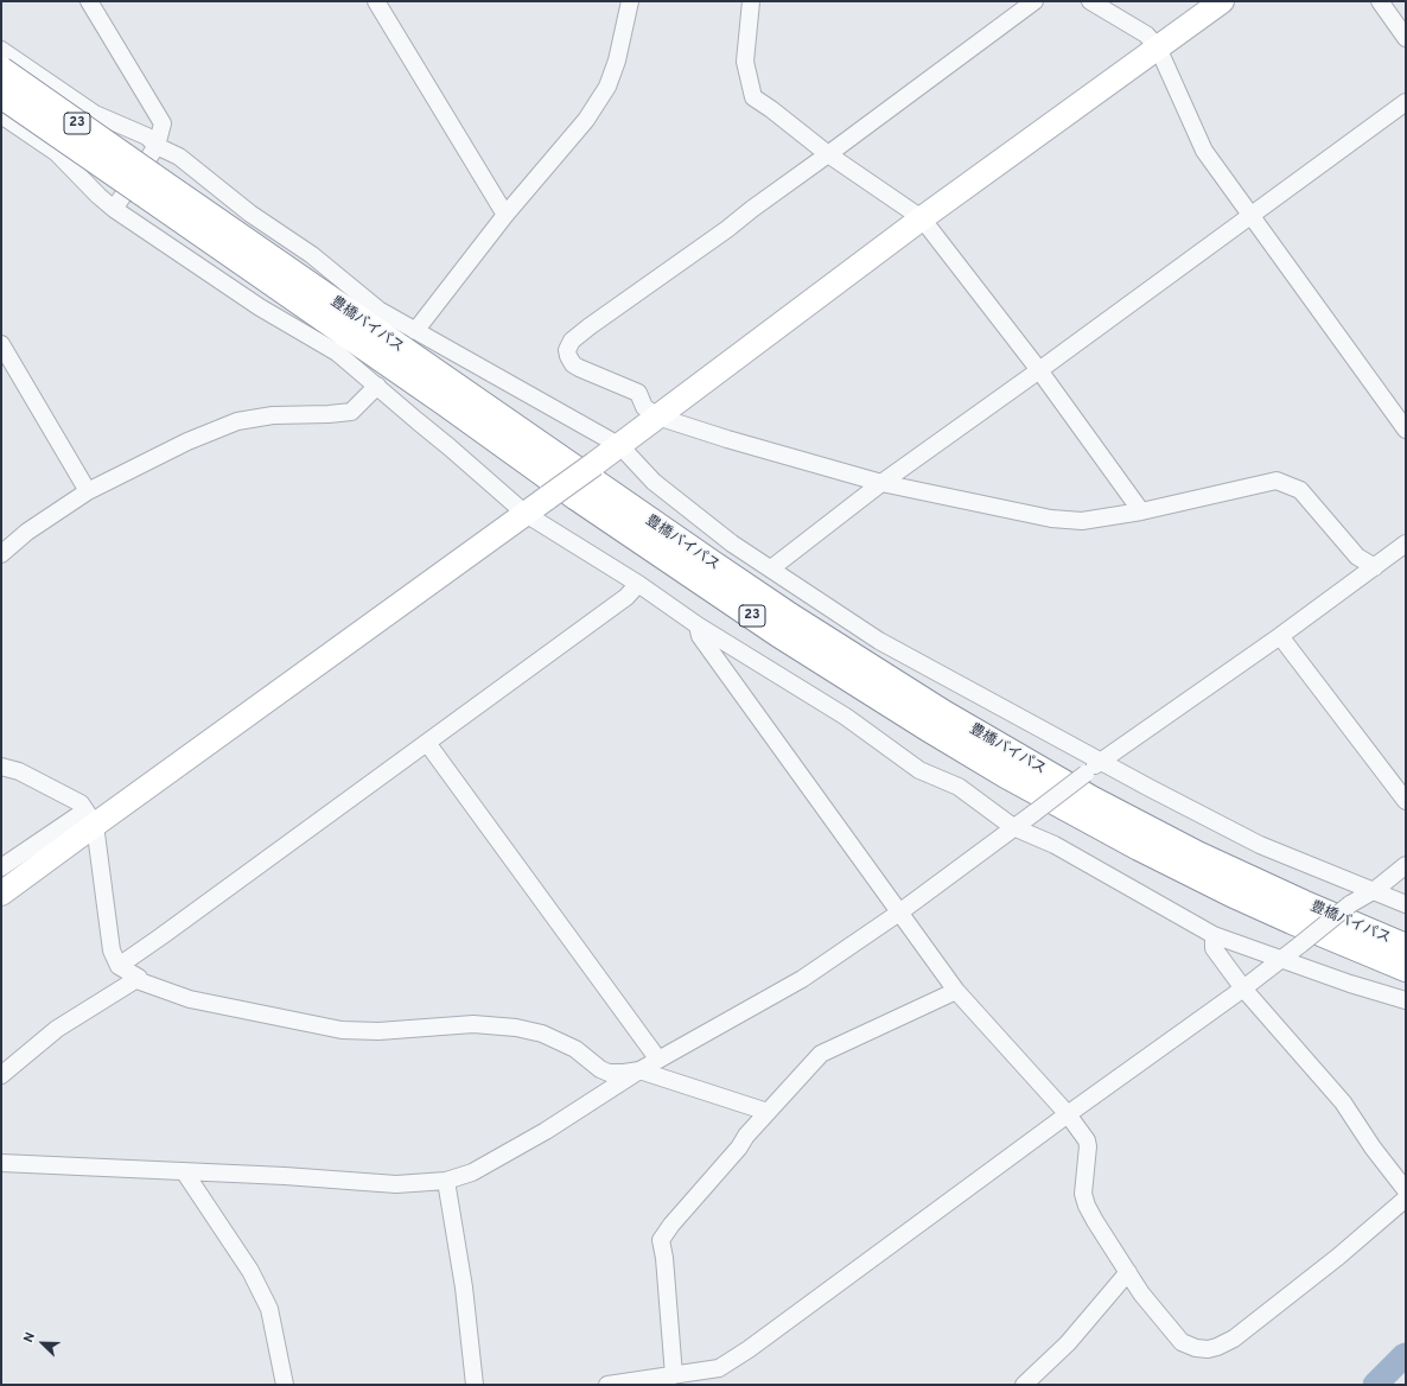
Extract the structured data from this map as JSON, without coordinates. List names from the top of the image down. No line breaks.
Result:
{"streets":{"highway":["23","豊橋バイパス"]},"north":"top left"}
